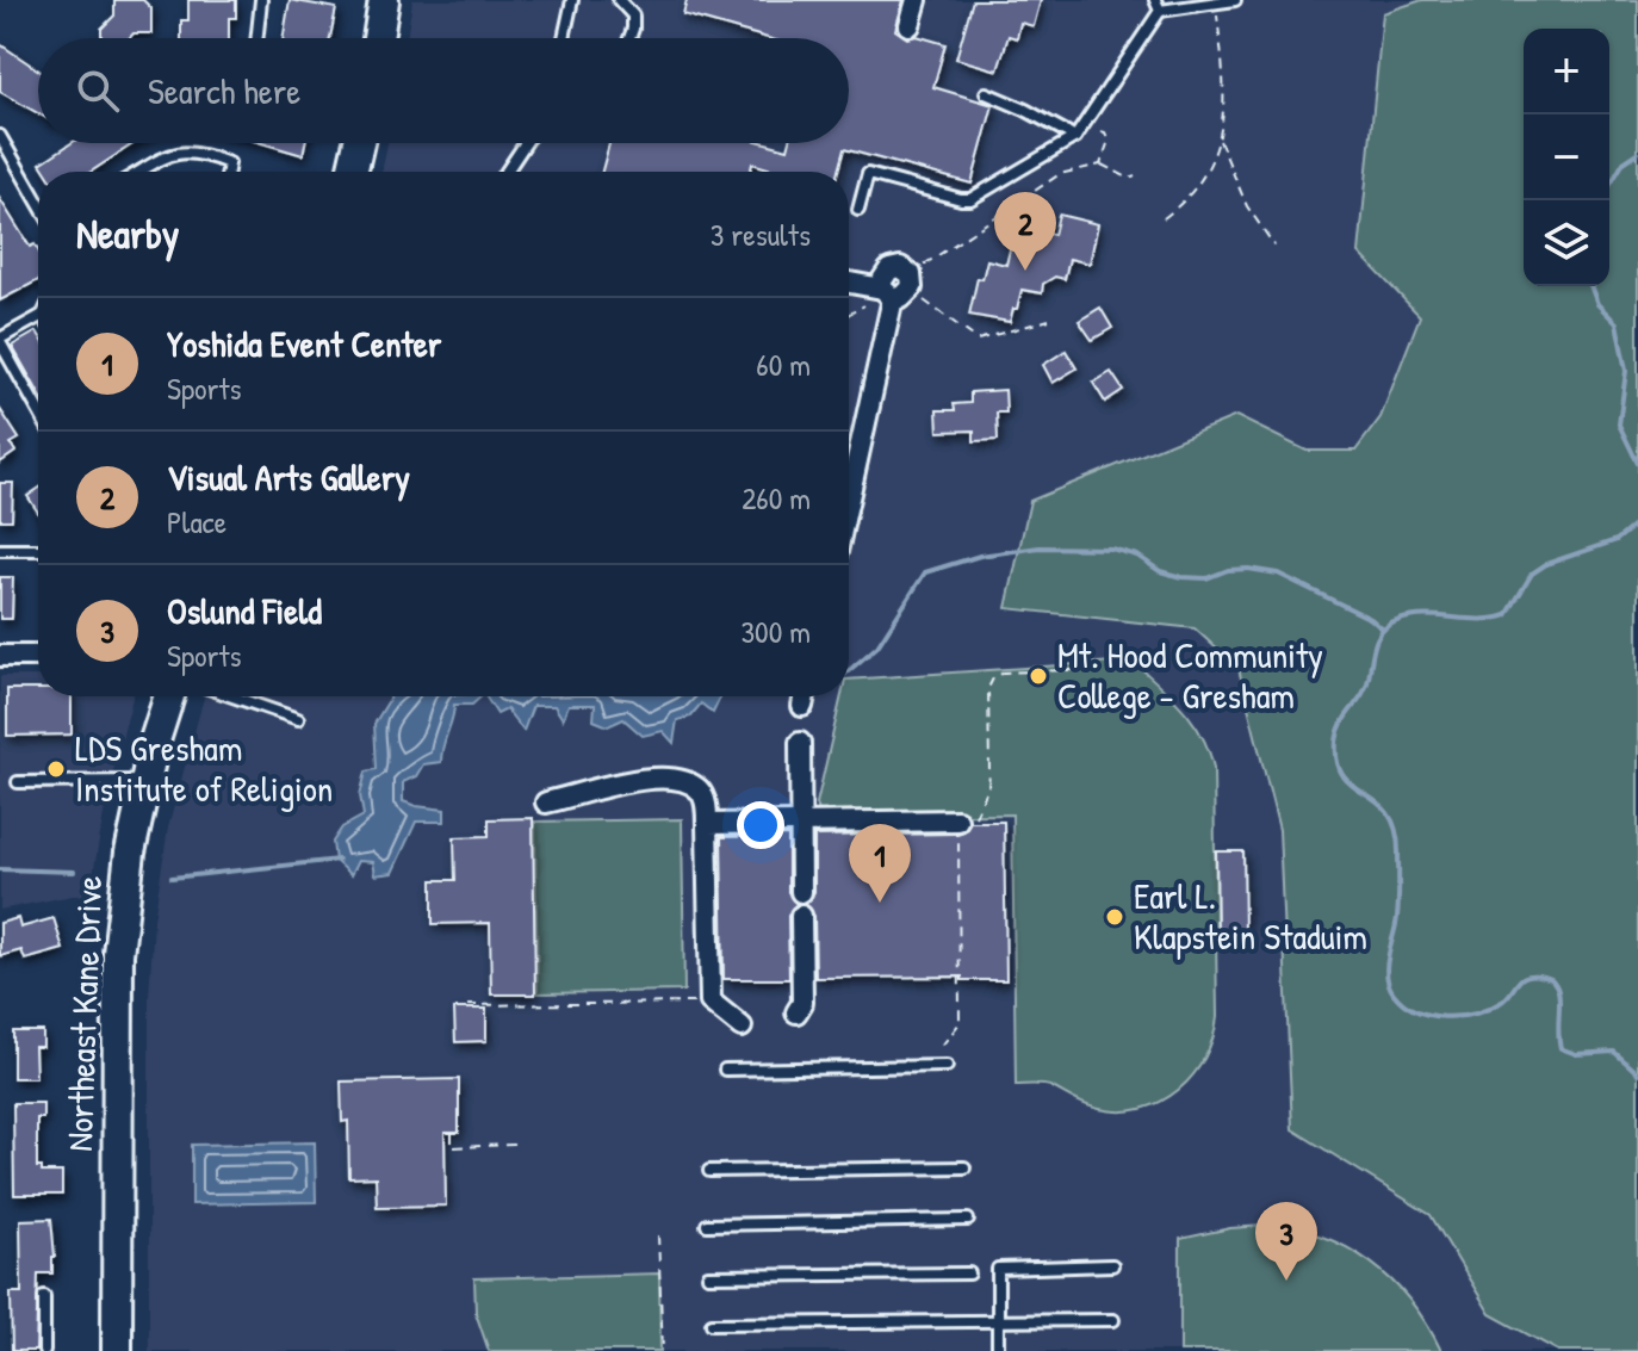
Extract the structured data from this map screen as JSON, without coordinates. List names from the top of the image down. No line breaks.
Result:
{"streets":{"main road":["Northeast Kane Drive"]},"places":["Mt. Hood Community College - Gresham","LDS Gresham Institute of Religion","Earl L. Klapstein Staduim"],"page":{"map_buttons":["+","−"],"search":"Search here","heading":["Nearby","3 results"],"pins":["2","1","3"],"list":[{"mark":"1","name":"Yoshida Event Center","note":"Sports","value":"60 m"},{"mark":"2","name":"Visual Arts Gallery","note":"Place","value":"260 m"},{"mark":"3","name":"Oslund Field","note":"Sports","value":"300 m"}]}}
